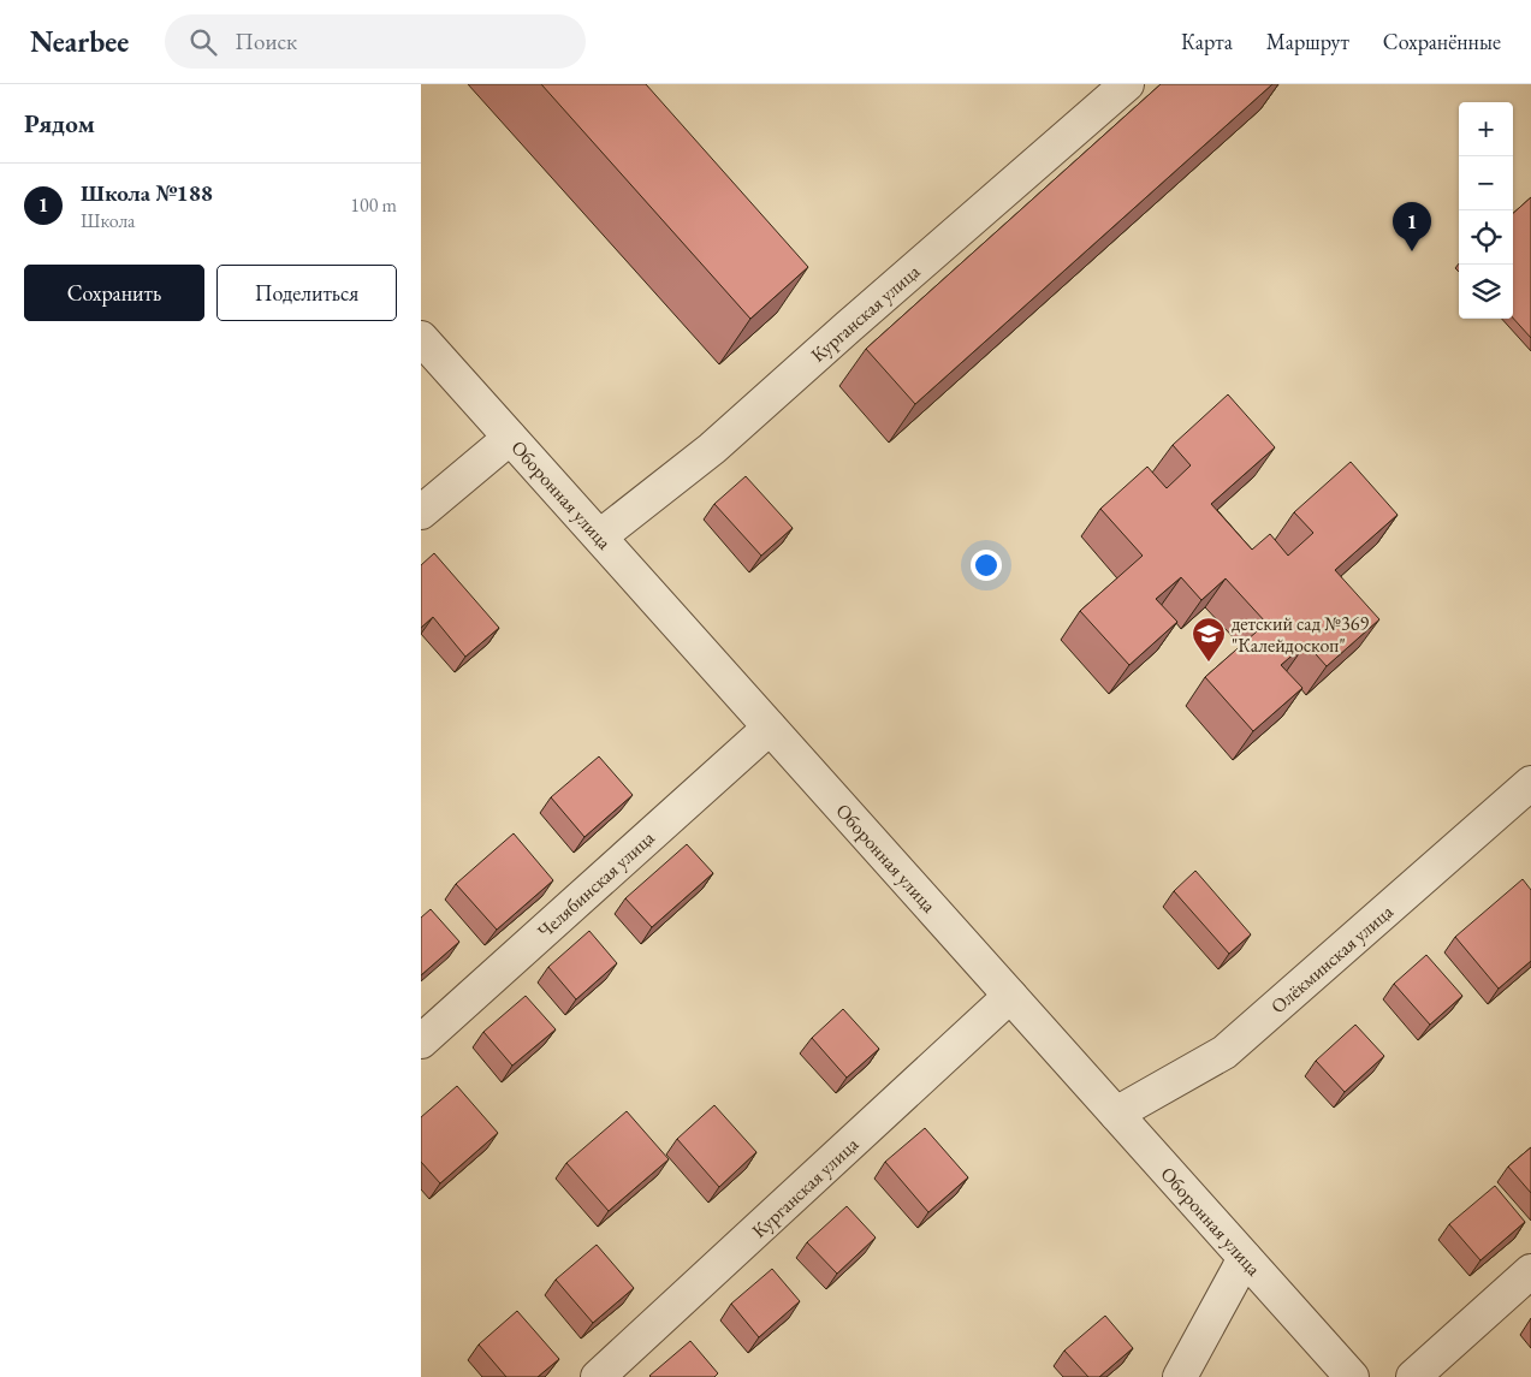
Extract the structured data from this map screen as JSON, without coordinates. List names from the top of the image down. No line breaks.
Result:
{"streets":{"street":["Курганская улица","Оборонная улица","Челябинская улица","Олёкминская улица"]},"crossings":[["Курганская улица","Оборонная улица"],["Оборонная улица","Челябинская улица"],["Оборонная улица","Олёкминская улица"]],"places":{"school or university":["детский сад №369 \"Калейдоскоп\""]},"page":{"header":"Nearbee","search":"Поиск","nav":["Карта","Маршрут","Сохранённые"],"heading":"Рядом","map_buttons":["+","−"],"list":[{"mark":"1","name":"Школа №188","note":"Школа","value":"100 m"}],"pins":"1","buttons":["Сохранить","Поделиться"]}}
